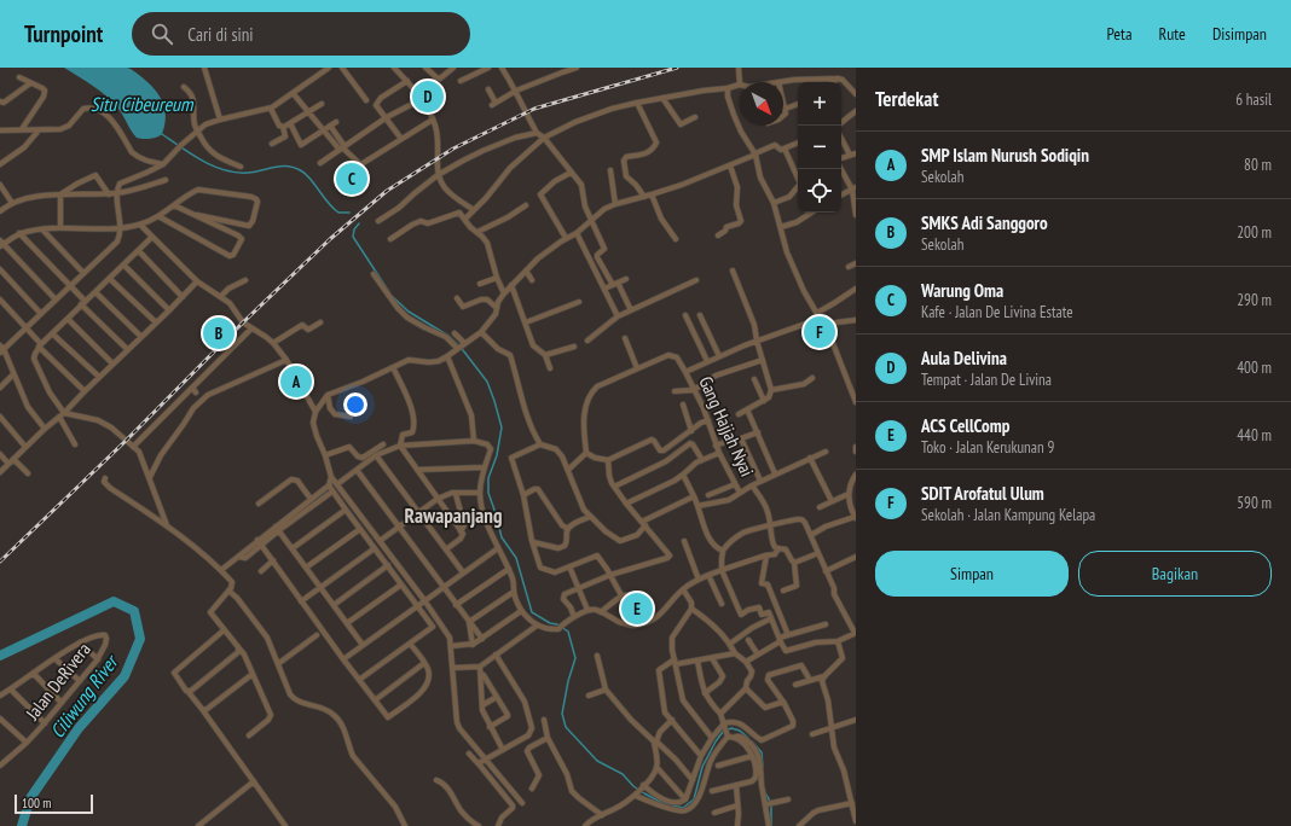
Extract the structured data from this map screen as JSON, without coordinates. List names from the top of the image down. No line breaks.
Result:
{"streets":{"street":["Gang Hajjah Nyai","Jalan DeRivera"]},"districts":["Rawapanjang"],"water":["Situ Cibeureum","Ciliwung River"],"scale_bar":"100 m","north":"bottom right","page":{"header":"Turnpoint","search":"Cari di sini","nav":["Peta","Rute","Disimpan"],"heading":["Terdekat","6 hasil"],"pins":["D","C","F","B","A","E"],"map_buttons":["+","−"],"list":[{"mark":"A","name":"SMP Islam Nurush Sodiqin","note":"Sekolah","value":"80 m"},{"mark":"B","name":"SMKS Adi Sanggoro","note":"Sekolah","value":"200 m"},{"mark":"C","name":"Warung Oma","note":"Kafe · Jalan De Livina Estate","value":"290 m"},{"mark":"D","name":"Aula Delivina","note":"Tempat · Jalan De Livina","value":"400 m"},{"mark":"E","name":"ACS CellComp","note":"Toko · Jalan Kerukunan 9","value":"440 m"},{"mark":"F","name":"SDIT Arofatul Ulum","note":"Sekolah · Jalan Kampung Kelapa","value":"590 m"}],"buttons":["Simpan","Bagikan"],"scale":"100 m"}}
